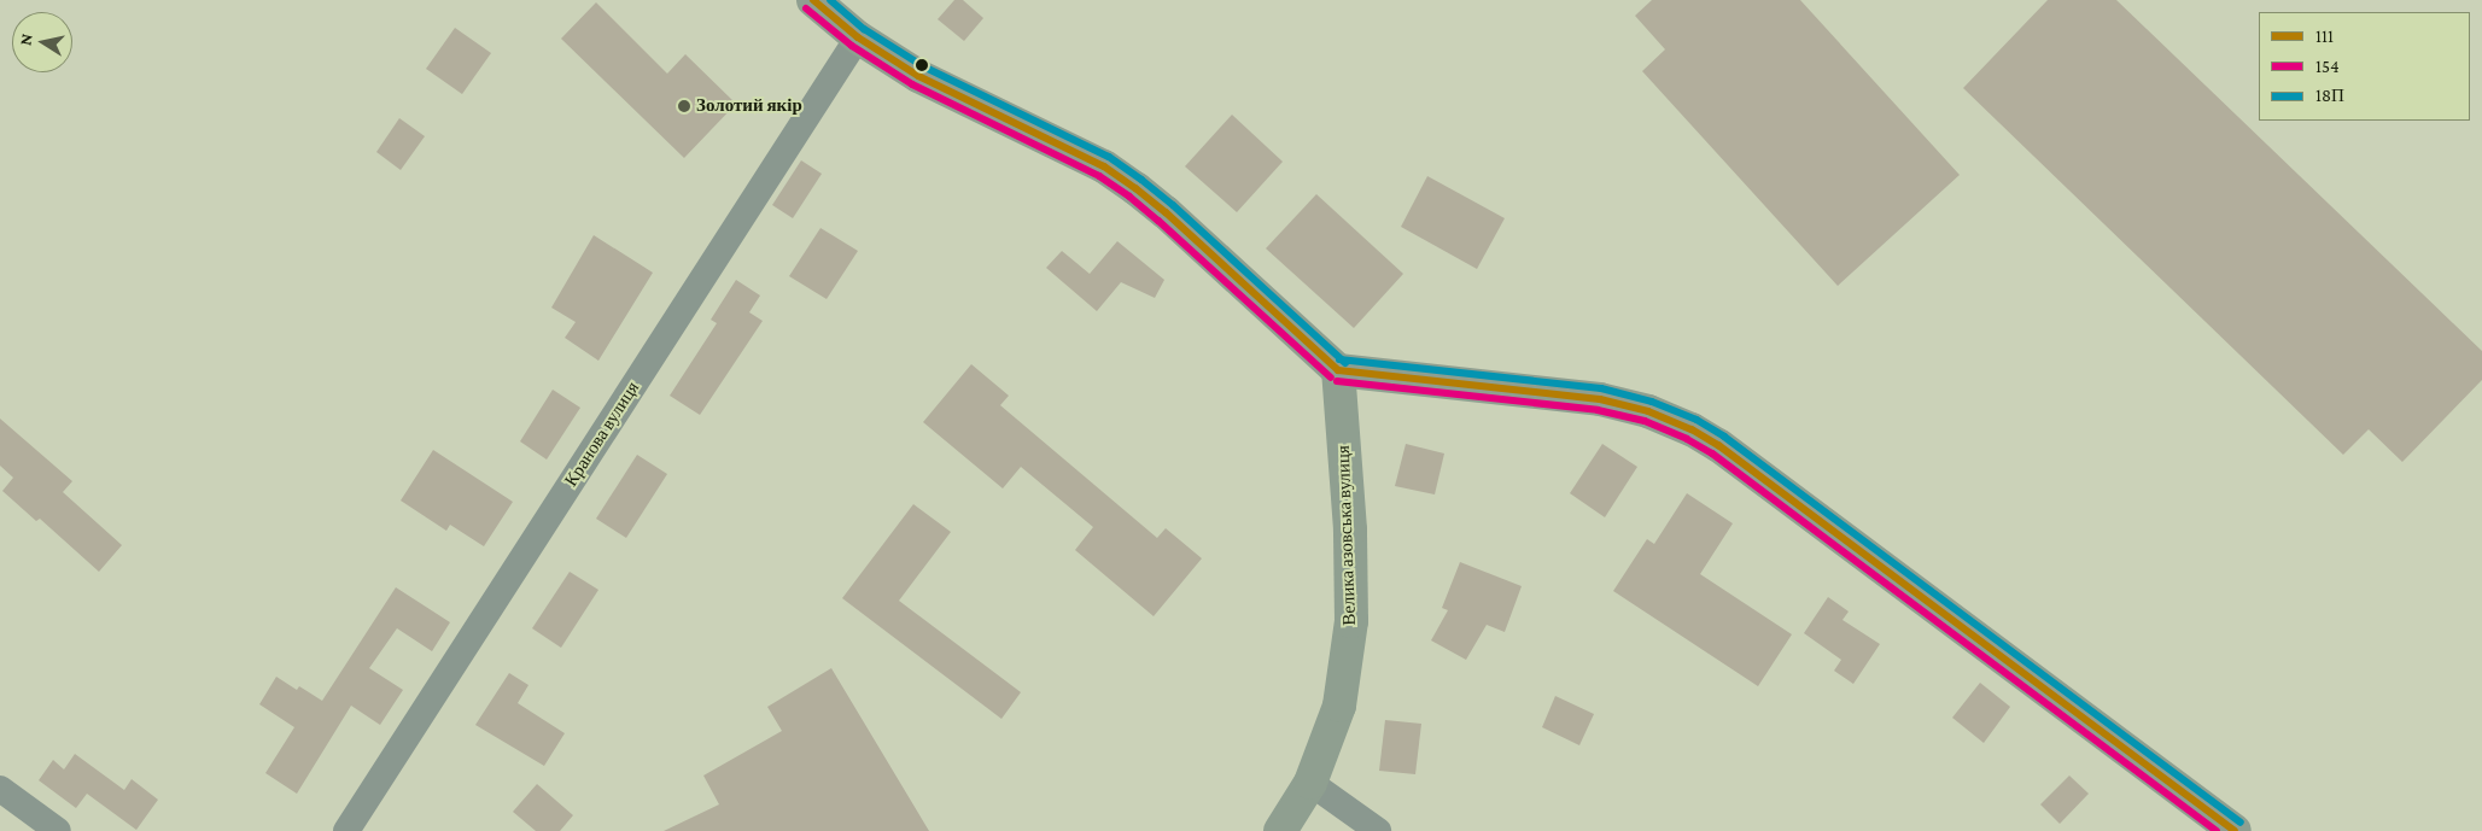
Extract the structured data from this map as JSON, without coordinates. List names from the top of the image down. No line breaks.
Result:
{"streets":{"street":["Кранова вулиця","Велика азовська вулиця"]},"places":["Золотий якір"],"lines":["transit line 111","transit line 18П","transit line 154"],"legend":["111","154","18П"],"north":"left"}
